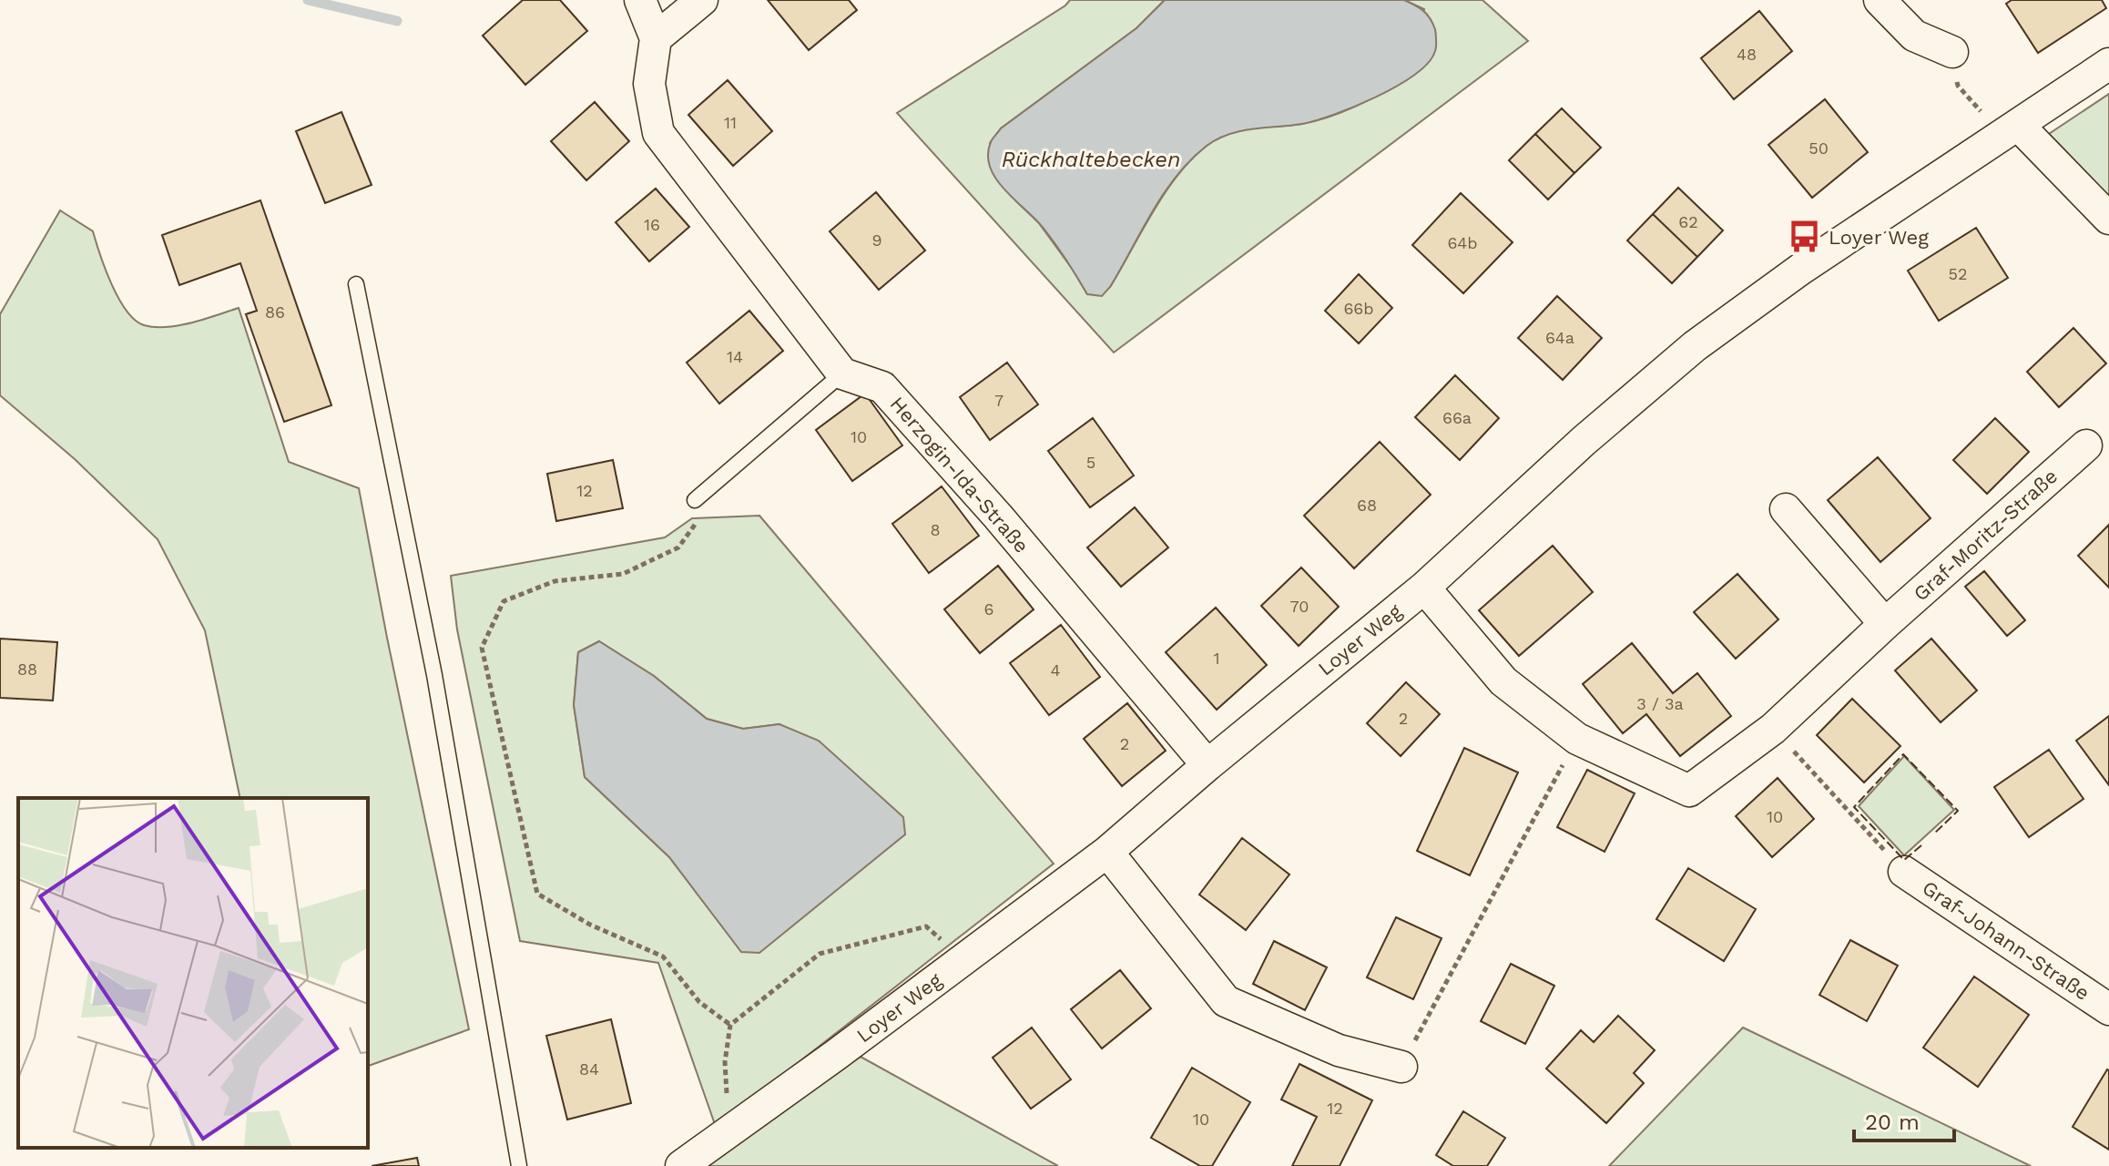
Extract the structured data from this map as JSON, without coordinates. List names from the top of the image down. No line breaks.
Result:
{"streets":{"street":["Herzogin-Ida-Straße","Graf-Moritz-Straße","Loyer Weg","Graf-Johann-Straße"]},"crossings":[["Herzogin-Ida-Straße","Loyer Weg"],["Graf-Moritz-Straße","Loyer Weg"]],"water":["Rückhaltebecken"],"places":{"bus stop":["Loyer Weg"]},"house_numbers":["48","11","50","62","16","9","64b","52","66b","86","64a","14","7","66a","10","5","12","68","8","70","6","1","88","4","3 / 3a","2","2","10","84","12","10"],"scale_bar":"20 m"}
